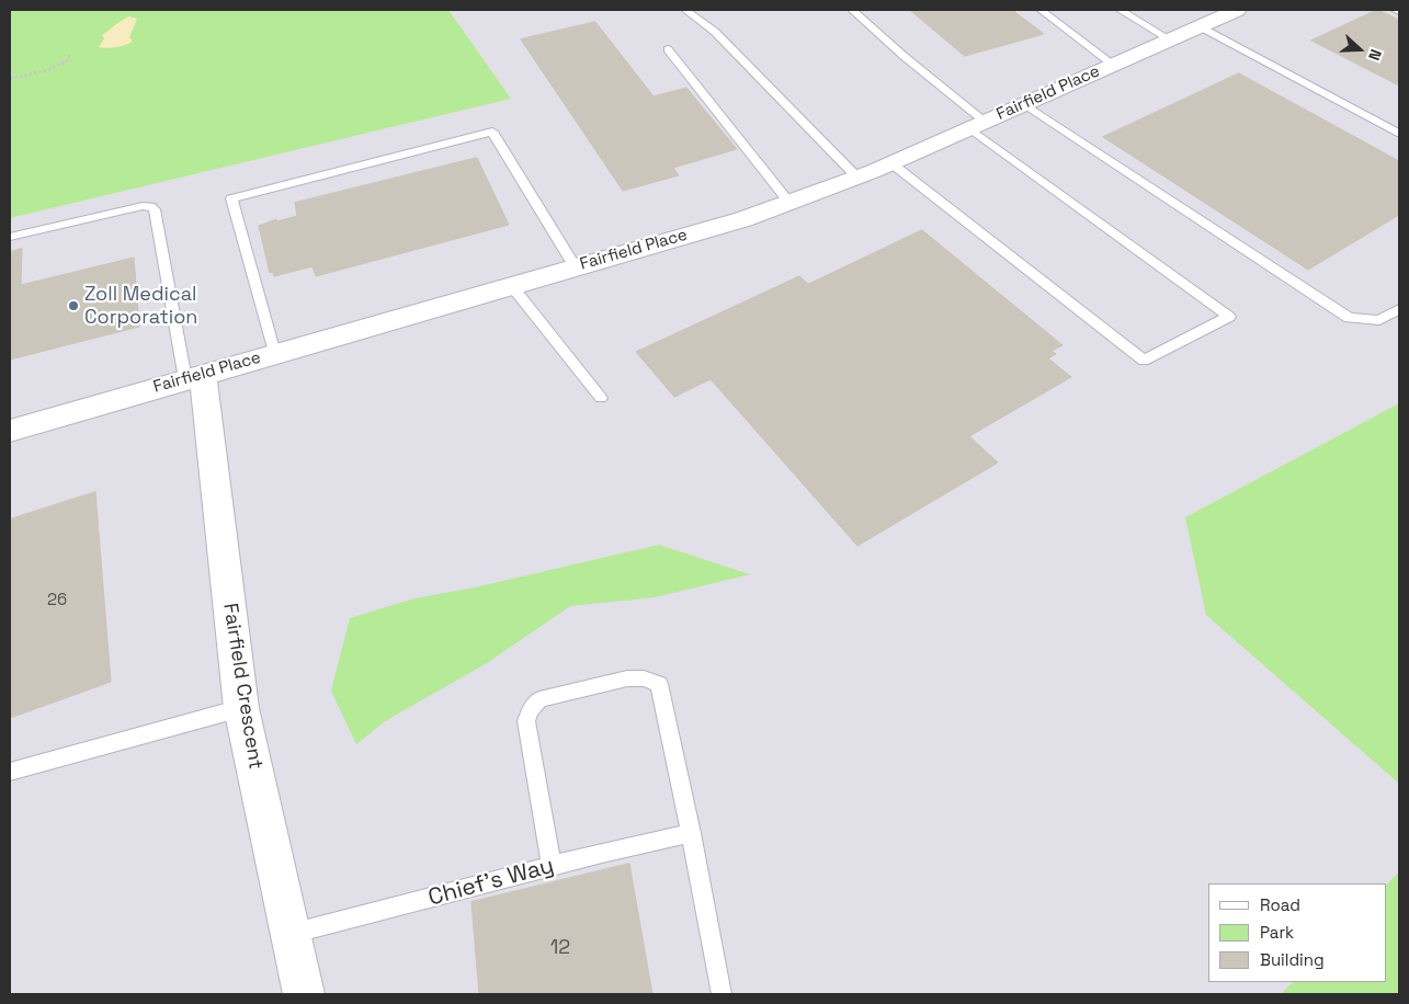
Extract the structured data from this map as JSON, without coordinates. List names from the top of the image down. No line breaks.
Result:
{"streets":{"street":["Fairfield Place","Fairfield Crescent"],"lane":["Chief's Way"]},"crossings":[["Fairfield Place","Fairfield Crescent"],["Fairfield Crescent","Chief's Way"]],"places":["Zoll Medical Corporation"],"house_numbers":["26","12"],"legend":["Road","Park","Building"],"north":"right"}
